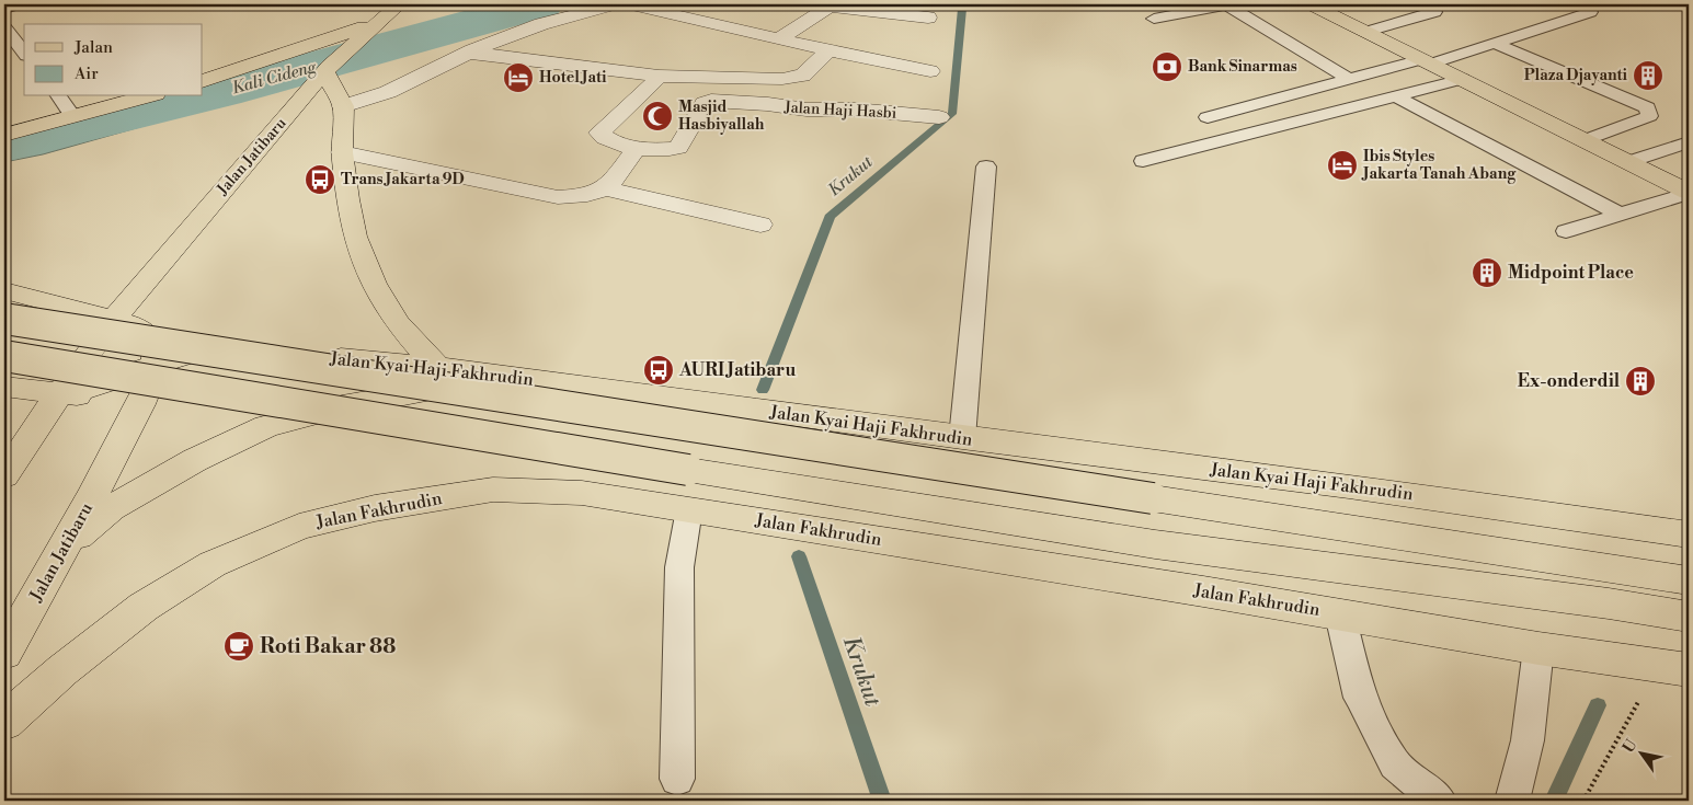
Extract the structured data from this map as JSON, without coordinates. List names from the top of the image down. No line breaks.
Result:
{"streets":{"main road":["Jalan Jatibaru","Jalan Kyai Haji Fakhrudin","Jalan Fakhrudin"],"street":["Jalan Haji Hasbi"]},"crossings":[["Jalan Jatibaru","Jalan Kyai Haji Fakhrudin"]],"water":["Kali Cideng","Krukut"],"places":{"bank":["Bank Sinarmas"],"building":["Plaza Djayanti","Midpoint Place","Ex-onderdil"],"hotel":["Hotel Jati","Ibis Styles Jakarta Tanah Abang"],"mosque":["Masjid Hasbiyallah"],"bus stop":["Trans Jakarta 9D","AURI Jatibaru"],"cafe":["Roti Bakar 88"]},"legend":["Jalan","Air"],"north":"top left"}
